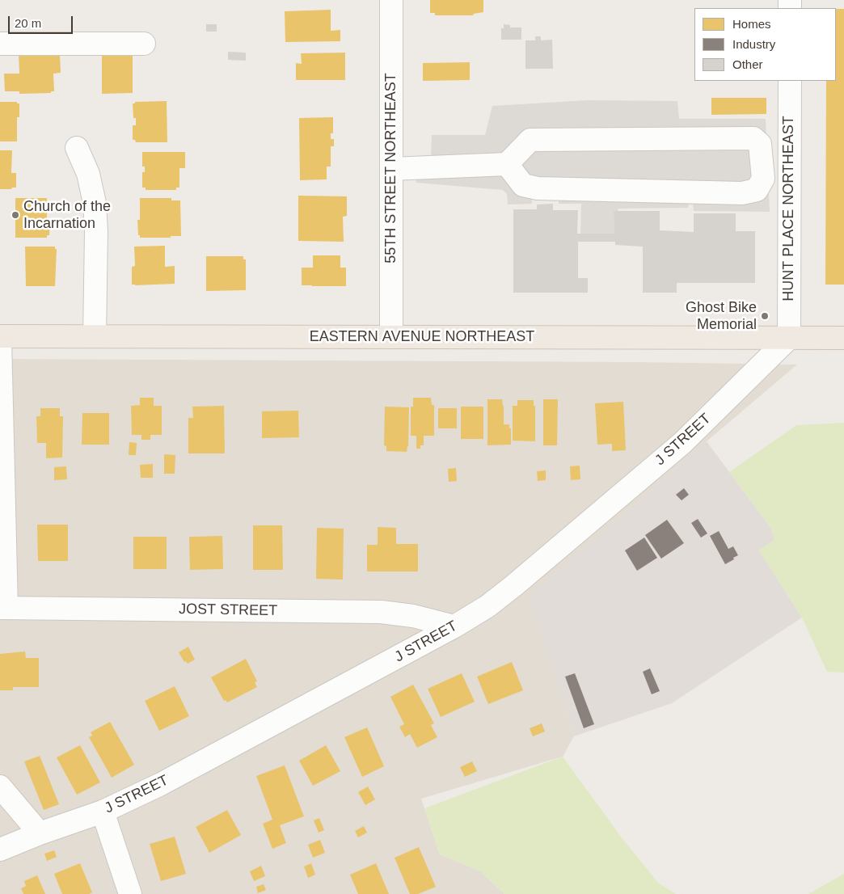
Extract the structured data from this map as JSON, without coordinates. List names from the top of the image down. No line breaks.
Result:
{"streets":{"main road":["EASTERN AVENUE NORTHEAST"],"street":["55TH STREET NORTHEAST","HUNT PLACE NORTHEAST","J STREET","JOST STREET"]},"crossings":[["55TH STREET NORTHEAST","EASTERN AVENUE NORTHEAST"],["HUNT PLACE NORTHEAST","EASTERN AVENUE NORTHEAST"],["HUNT PLACE NORTHEAST","J STREET"],["EASTERN AVENUE NORTHEAST","J STREET"],["J STREET","JOST STREET"]],"places":["Church of the Incarnation","Ghost Bike Memorial"],"legend":["Homes","Industry","Other"],"scale_bar":"20 m"}
